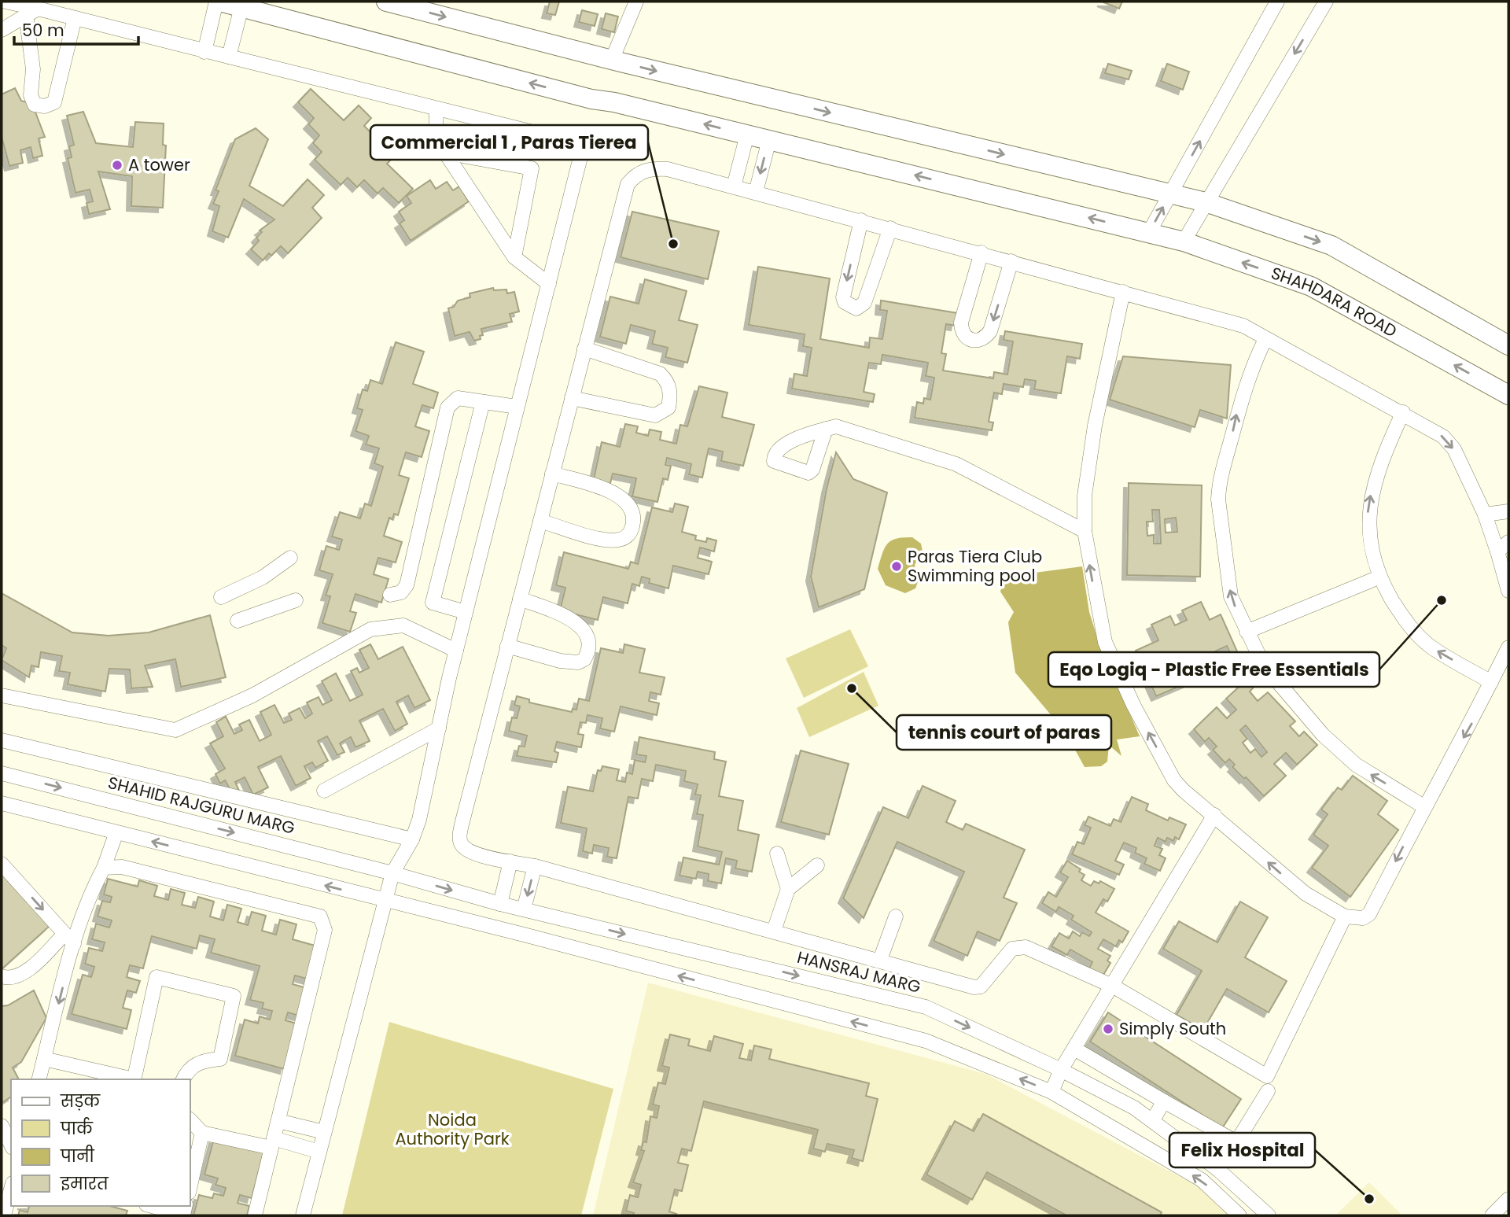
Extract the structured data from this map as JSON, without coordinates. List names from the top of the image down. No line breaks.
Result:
{"streets":{"street":["SHAHDARA ROAD","SHAHID RAJGURU MARG","HANSRAJ MARG"]},"crossings":[["SHAHID RAJGURU MARG","HANSRAJ MARG"]],"parks":["Noida Authority Park"],"places":["A tower","Commercial 1 , Paras Tierea","Paras Tiera Club Swimming pool","Eqo Logiq - Plastic Free Essentials","tennis court of paras","Simply South","Felix Hospital"],"legend":["सड़क","पार्क","पानी","इमारत"],"scale_bar":"50 m"}
